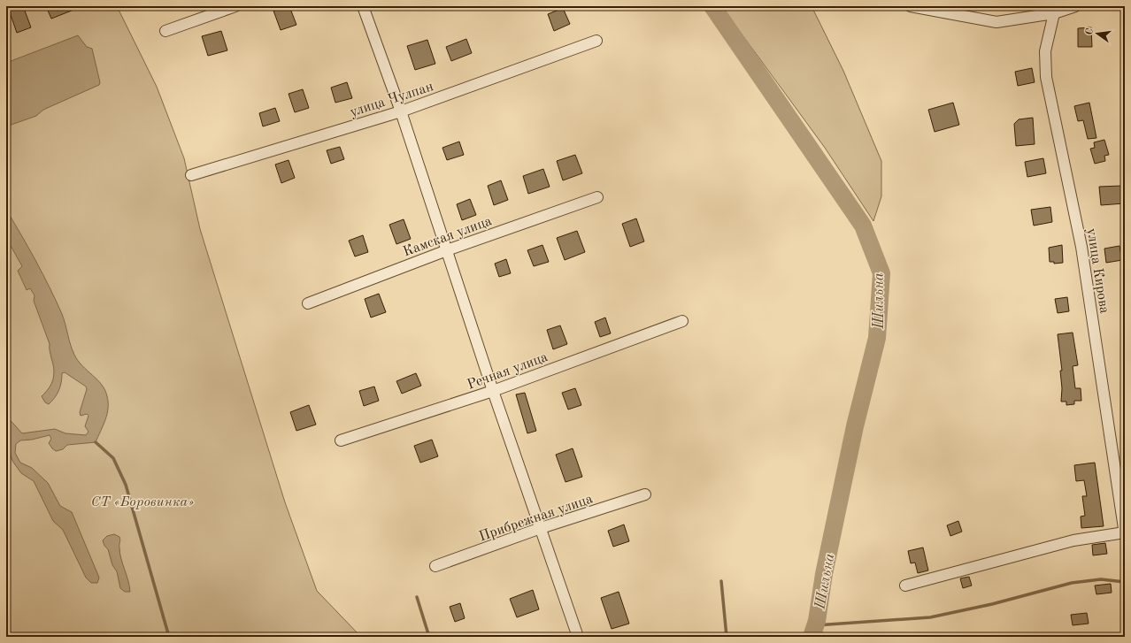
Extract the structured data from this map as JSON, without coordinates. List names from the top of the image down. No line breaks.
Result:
{"streets":{"street":["улица Чулпан","Камская улица","улица Кирова","Речная улица","Прибрежная улица"]},"water":["Шильна"],"parks":["СТ «Боровинка»"],"north":"left"}
